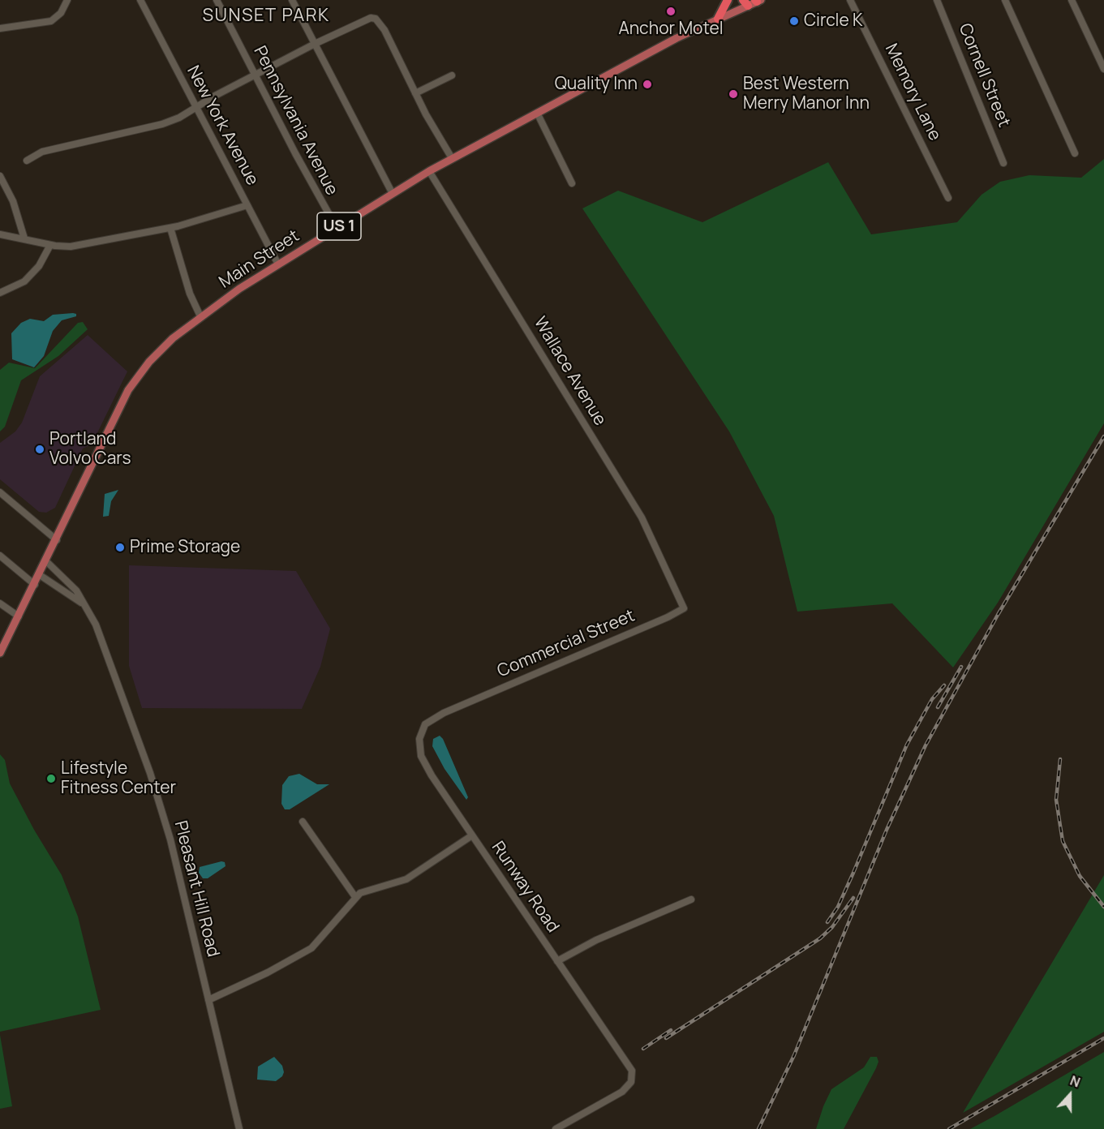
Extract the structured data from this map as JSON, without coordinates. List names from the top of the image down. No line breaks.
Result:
{"streets":{"main road":["US 1","Main Street"],"street":["Cornell Street","Memory Lane","Pennsylvania Avenue","New York Avenue","Wallace Avenue","Commercial Street","Runway Road","Pleasant Hill Road"]},"crossings":[["Pennsylvania Avenue","Main Street"],["New York Avenue","Main Street"],["Main Street","Wallace Avenue"],["Main Street","Pleasant Hill Road"],["Wallace Avenue","Commercial Street"],["Commercial Street","Runway Road"]],"districts":["SUNSET PARK"],"places":["Anchor Motel","Circle K","Quality Inn","Best Western Merry Manor Inn","Portland Volvo Cars","Prime Storage","Lifestyle Fitness Center"],"north":"top"}
